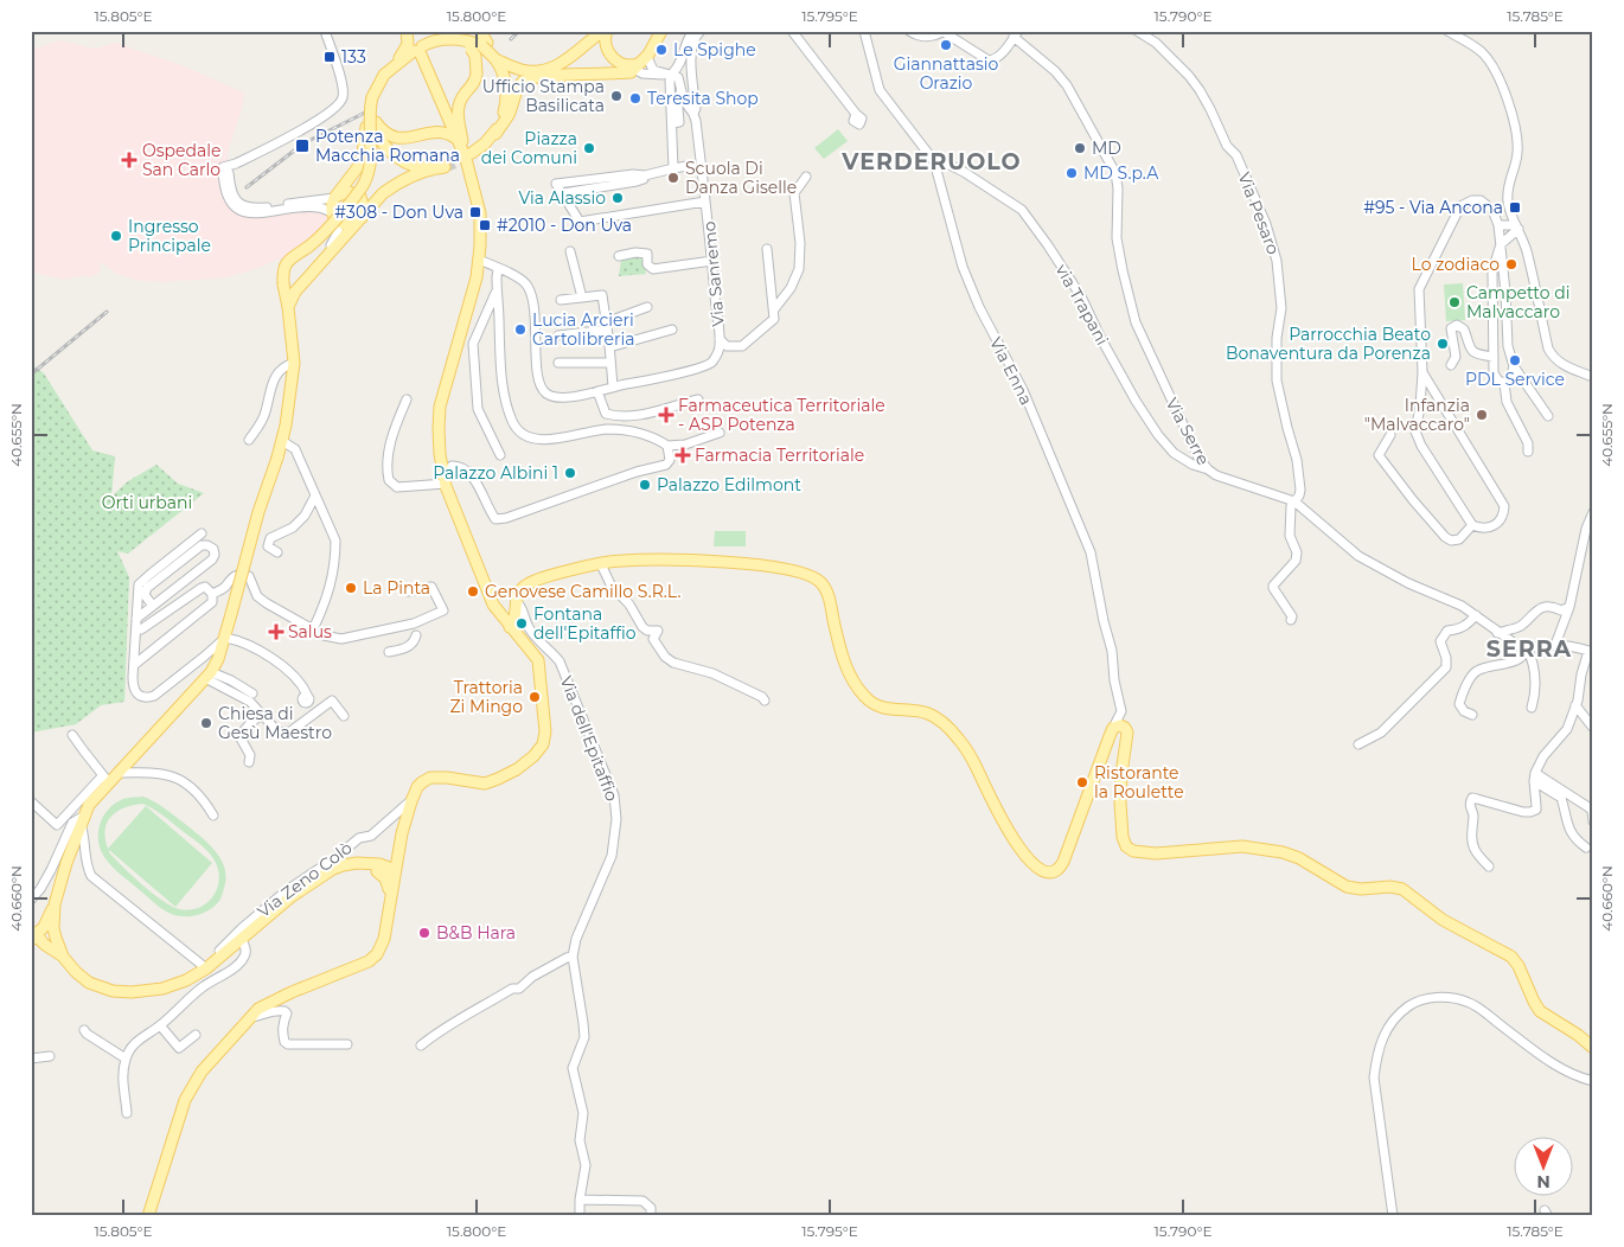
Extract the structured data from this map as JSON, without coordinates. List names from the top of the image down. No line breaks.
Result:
{"streets":{"street":["Via Pesaro","Via Sanremo","via Trapani","Via Enna","Via Serre","Via dell'Epitaffio","Via Zeno Colò"]},"crossings":[["Via Pesaro","Via Serre"],["via Trapani","Via Enna"],["via Trapani","Via Serre"]],"districts":["VERDERUOLO","SERRA"],"parks":["Orti urbani"],"places":{"other":["Giannattasio Orazio","Le Spighe","Ufficio Stampa Basilicata","Teresita Shop","Piazza dei Comuni","MD","MD S.p.A","Scuola Di Danza Giselle","Via Alassio","Ingresso Principale","Lo zodiaco","Campetto di Malvaccaro","Lucia Arcieri Cartolibreria","Parrocchia Beato Bonaventura da Porenza","PDL Service","Infanzia \"Malvaccaro\"","Palazzo Albini 1","Palazzo Edilmont","La Pinta","Genovese Camillo S.R.L.","Fontana dell'Epitaffio","Trattoria Zi Mingo","Chiesa di Gesù Maestro","Ristorante la Roulette","B&B Hara"],"transit":["133","Potenza Macchia Romana","#95 - Via Ancona","#308 - Don Uva","#2010 - Don Uva"],"health":["Ospedale San Carlo","Farmaceutica Territoriale - ASP Potenza","Farmacia Territoriale","Salus"]},"north":"bottom","coordinates":["15.805°E","15.800°E","15.795°E","15.790°E","15.785°E","40.655°N","40.660°N"]}
